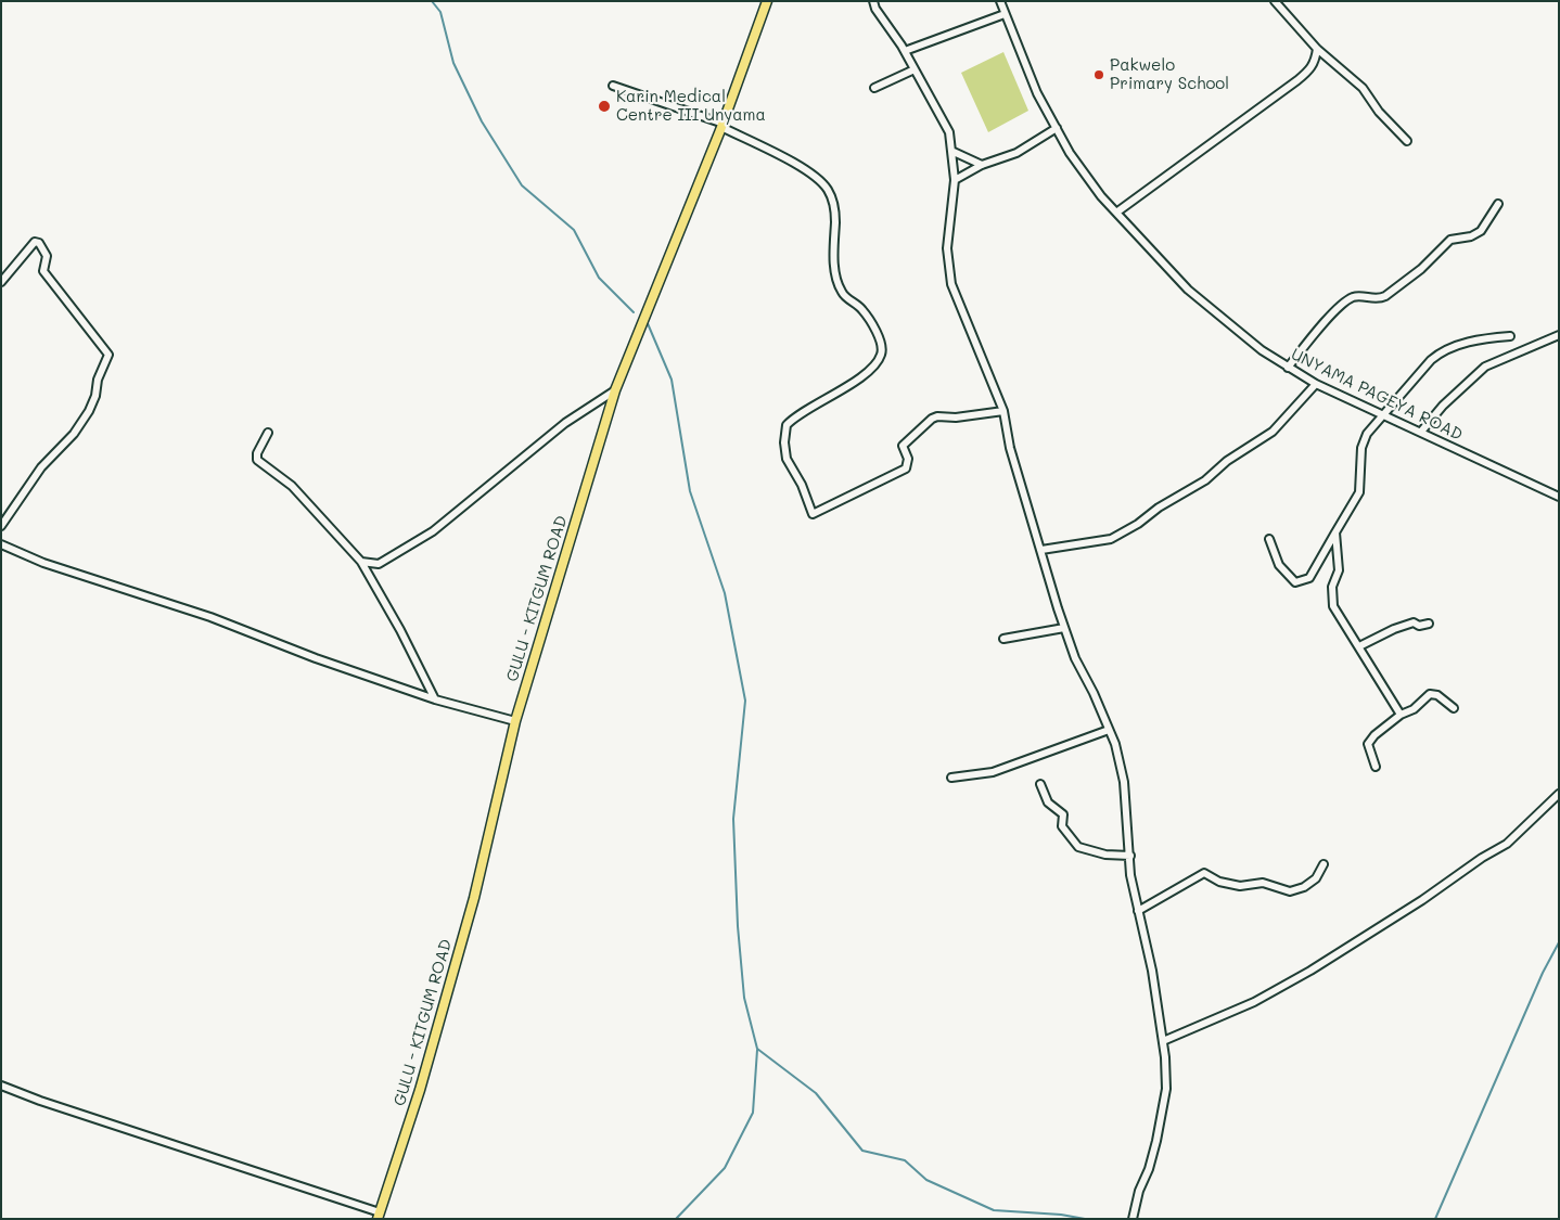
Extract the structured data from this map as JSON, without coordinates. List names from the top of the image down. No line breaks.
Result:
{"streets":{"main road":["GULU - KITGUM ROAD"],"street":["UNYAMA PAGEYA ROAD"]},"places":["Pakwelo Primary School","Karin Medical Centre III Unyama"]}
